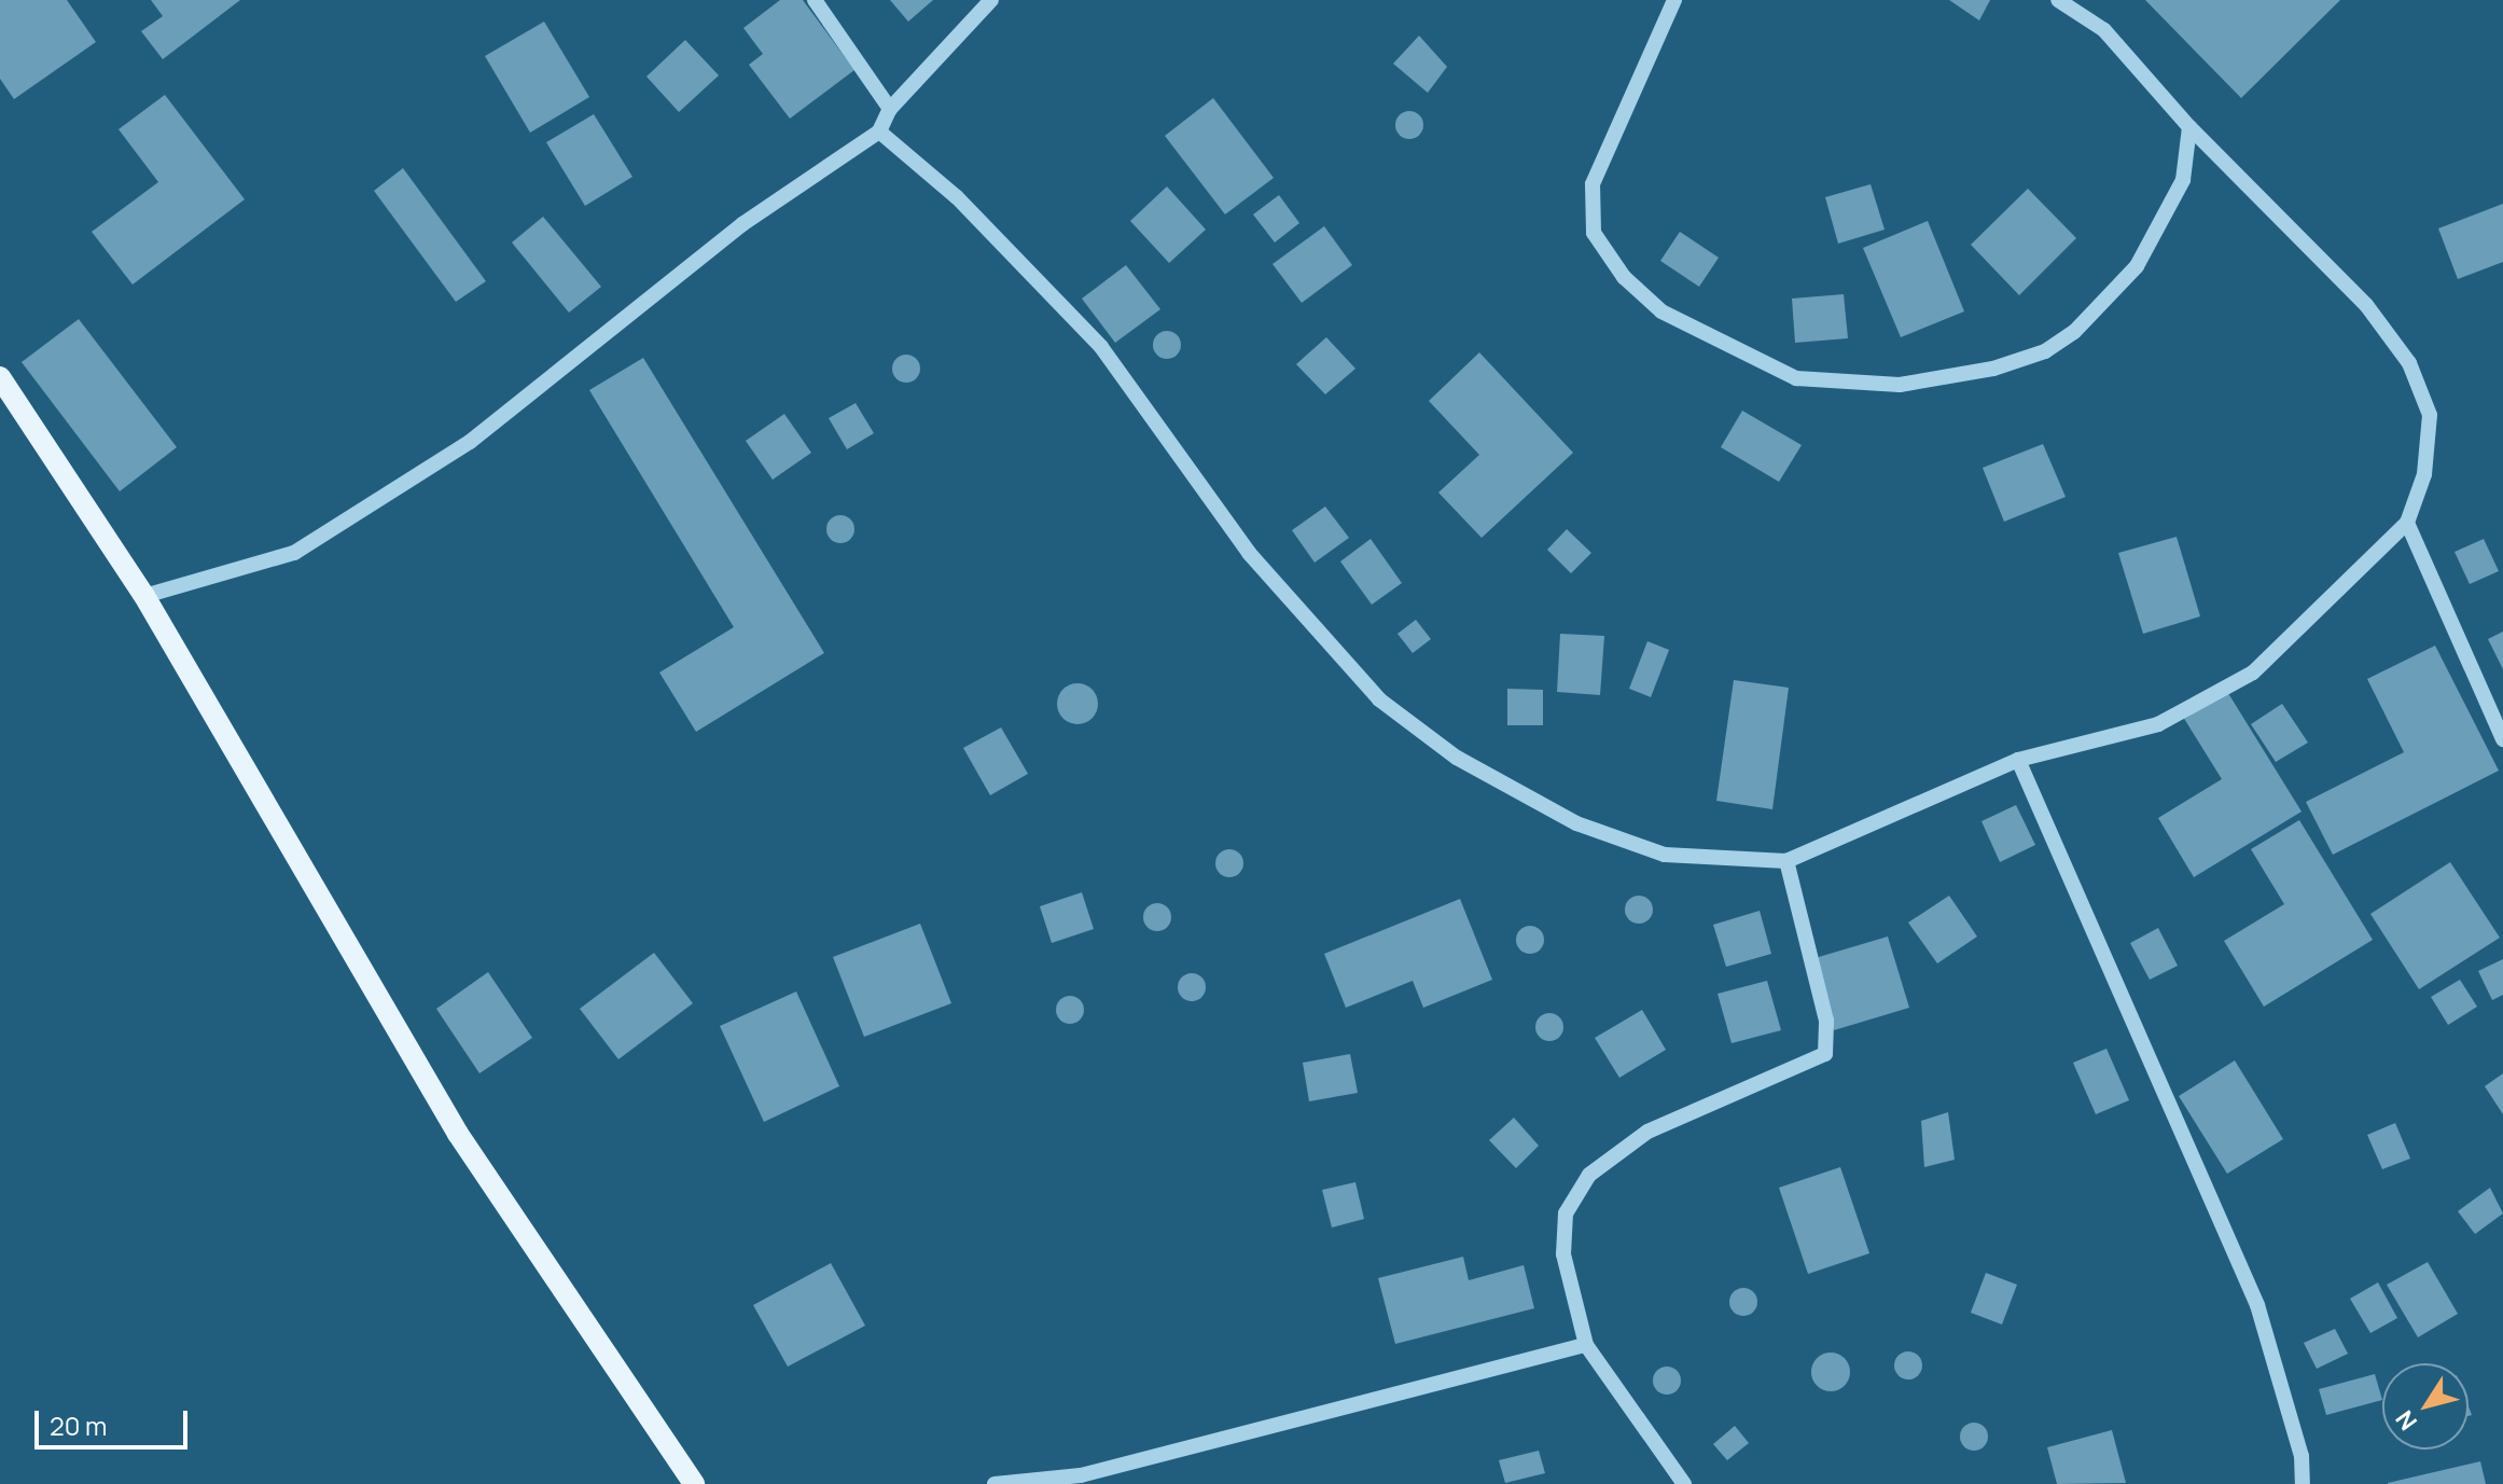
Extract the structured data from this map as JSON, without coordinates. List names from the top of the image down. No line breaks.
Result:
{"scale_bar":"20 m","north":"bottom left"}
